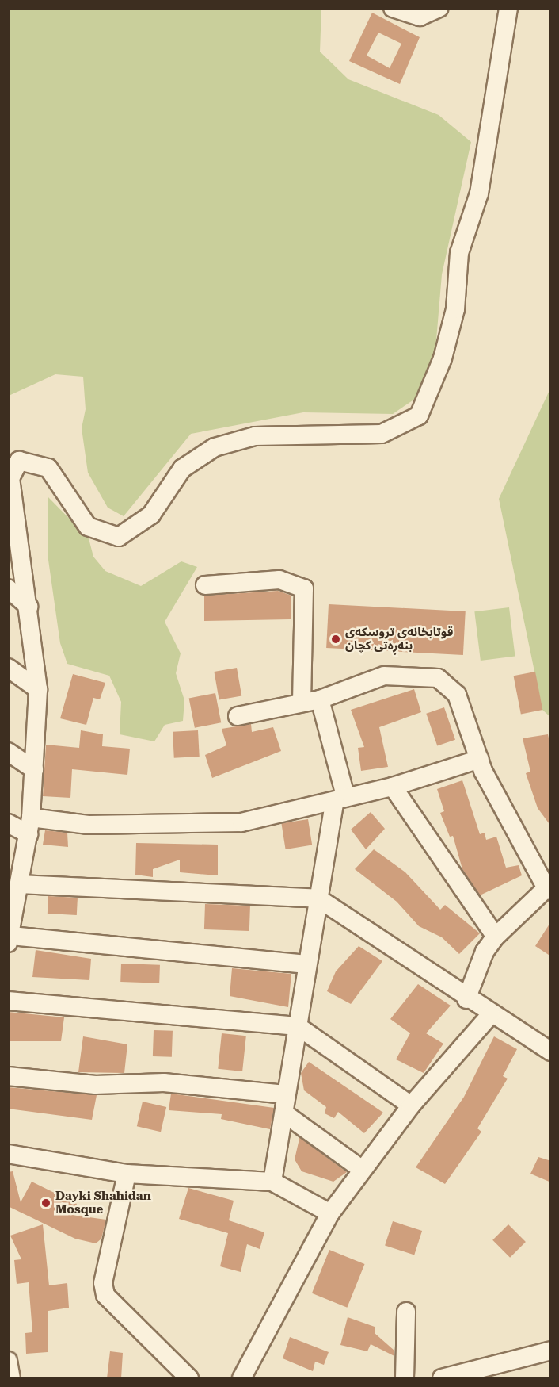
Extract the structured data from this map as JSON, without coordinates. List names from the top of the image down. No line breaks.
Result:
{"places":["قوتابخانەی تروسکەی بنەڕەتی کچان","Dayki Shahidan Mosque"]}
